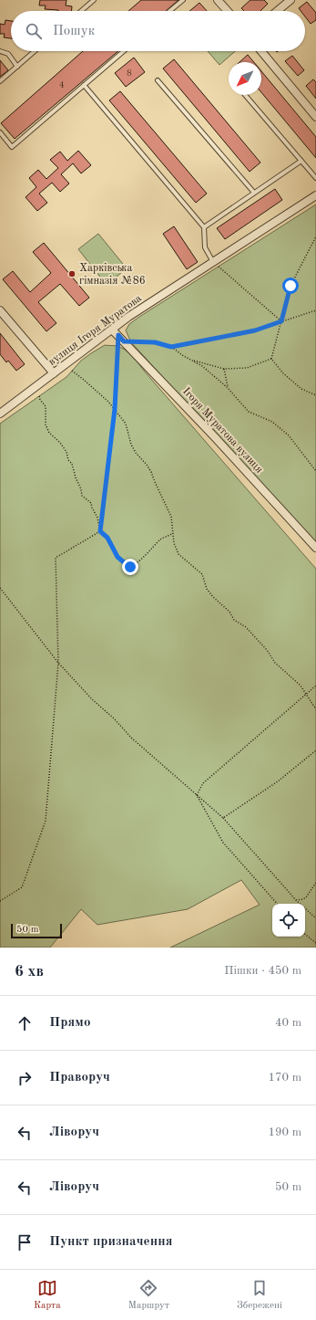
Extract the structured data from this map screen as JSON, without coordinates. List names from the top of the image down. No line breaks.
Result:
{"streets":{"street":["вулиця Ігоря Муратова","Ігоря Муратова вулиця"]},"crossings":[["вулиця Ігоря Муратова","Ігоря Муратова вулиця"]],"places":["Харківська гімназія №86"],"house_numbers":["8","4"],"scale_bar":"50 m","north":"bottom left","page":{"search":"Пошук","scale":"50 m","heading":["6 хв","Пішки · 450 m"],"list":[["Прямо","40 m"],["Праворуч","170 m"],["Ліворуч","190 m"],["Ліворуч","50 m"],"Пункт призначення"],"nav":["Карта","Маршрут","Збережені"]}}
